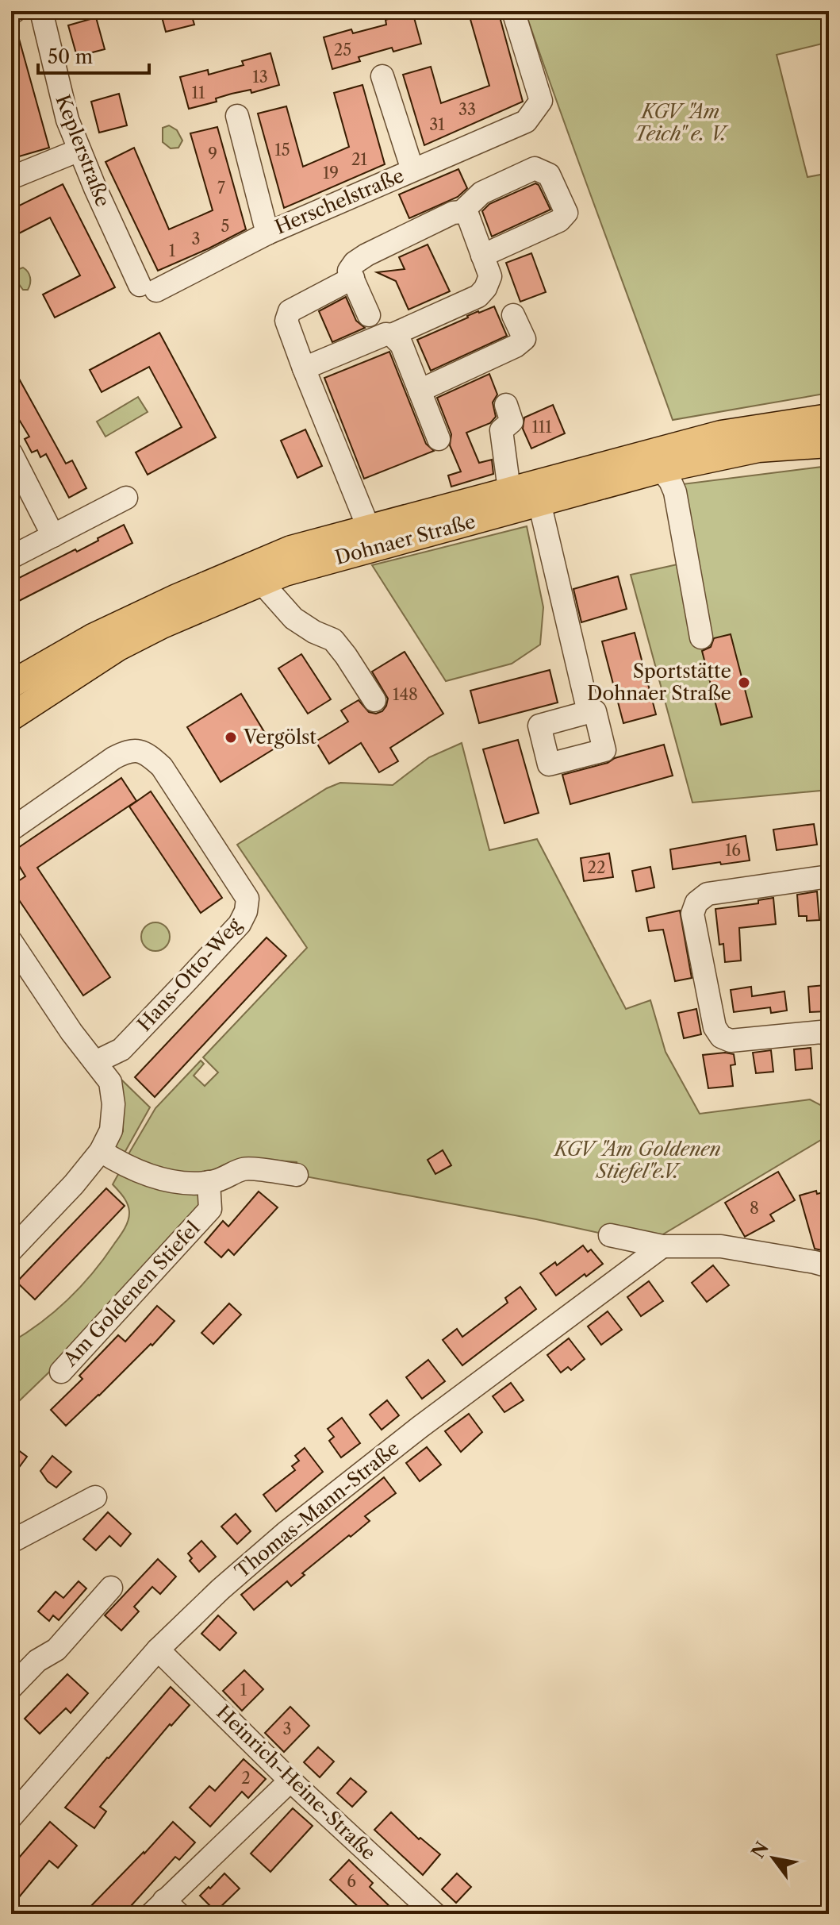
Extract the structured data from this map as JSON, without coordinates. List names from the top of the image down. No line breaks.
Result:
{"streets":{"main road":["Dohnaer Straße"],"street":["Keplerstraße","Herschelstraße","Hans-Otto-Weg","Am Goldenen Stiefel","Thomas-Mann-Straße","Heinrich-Heine-Straße"]},"crossings":[["Keplerstraße","Herschelstraße"],["Thomas-Mann-Straße","Heinrich-Heine-Straße"]],"parks":["KGV \"Am Teich\" e. V.","KGV \"Am Goldenen Stiefel\"e.V."],"places":["Sportstätte Dohnaer Straße","Vergölst"],"house_numbers":["25","13","11","33","31","15","9","21","19","7","5","3","1","111","148","16","22","8","1","3","2","6"],"scale_bar":"50 m","north":"top left"}
